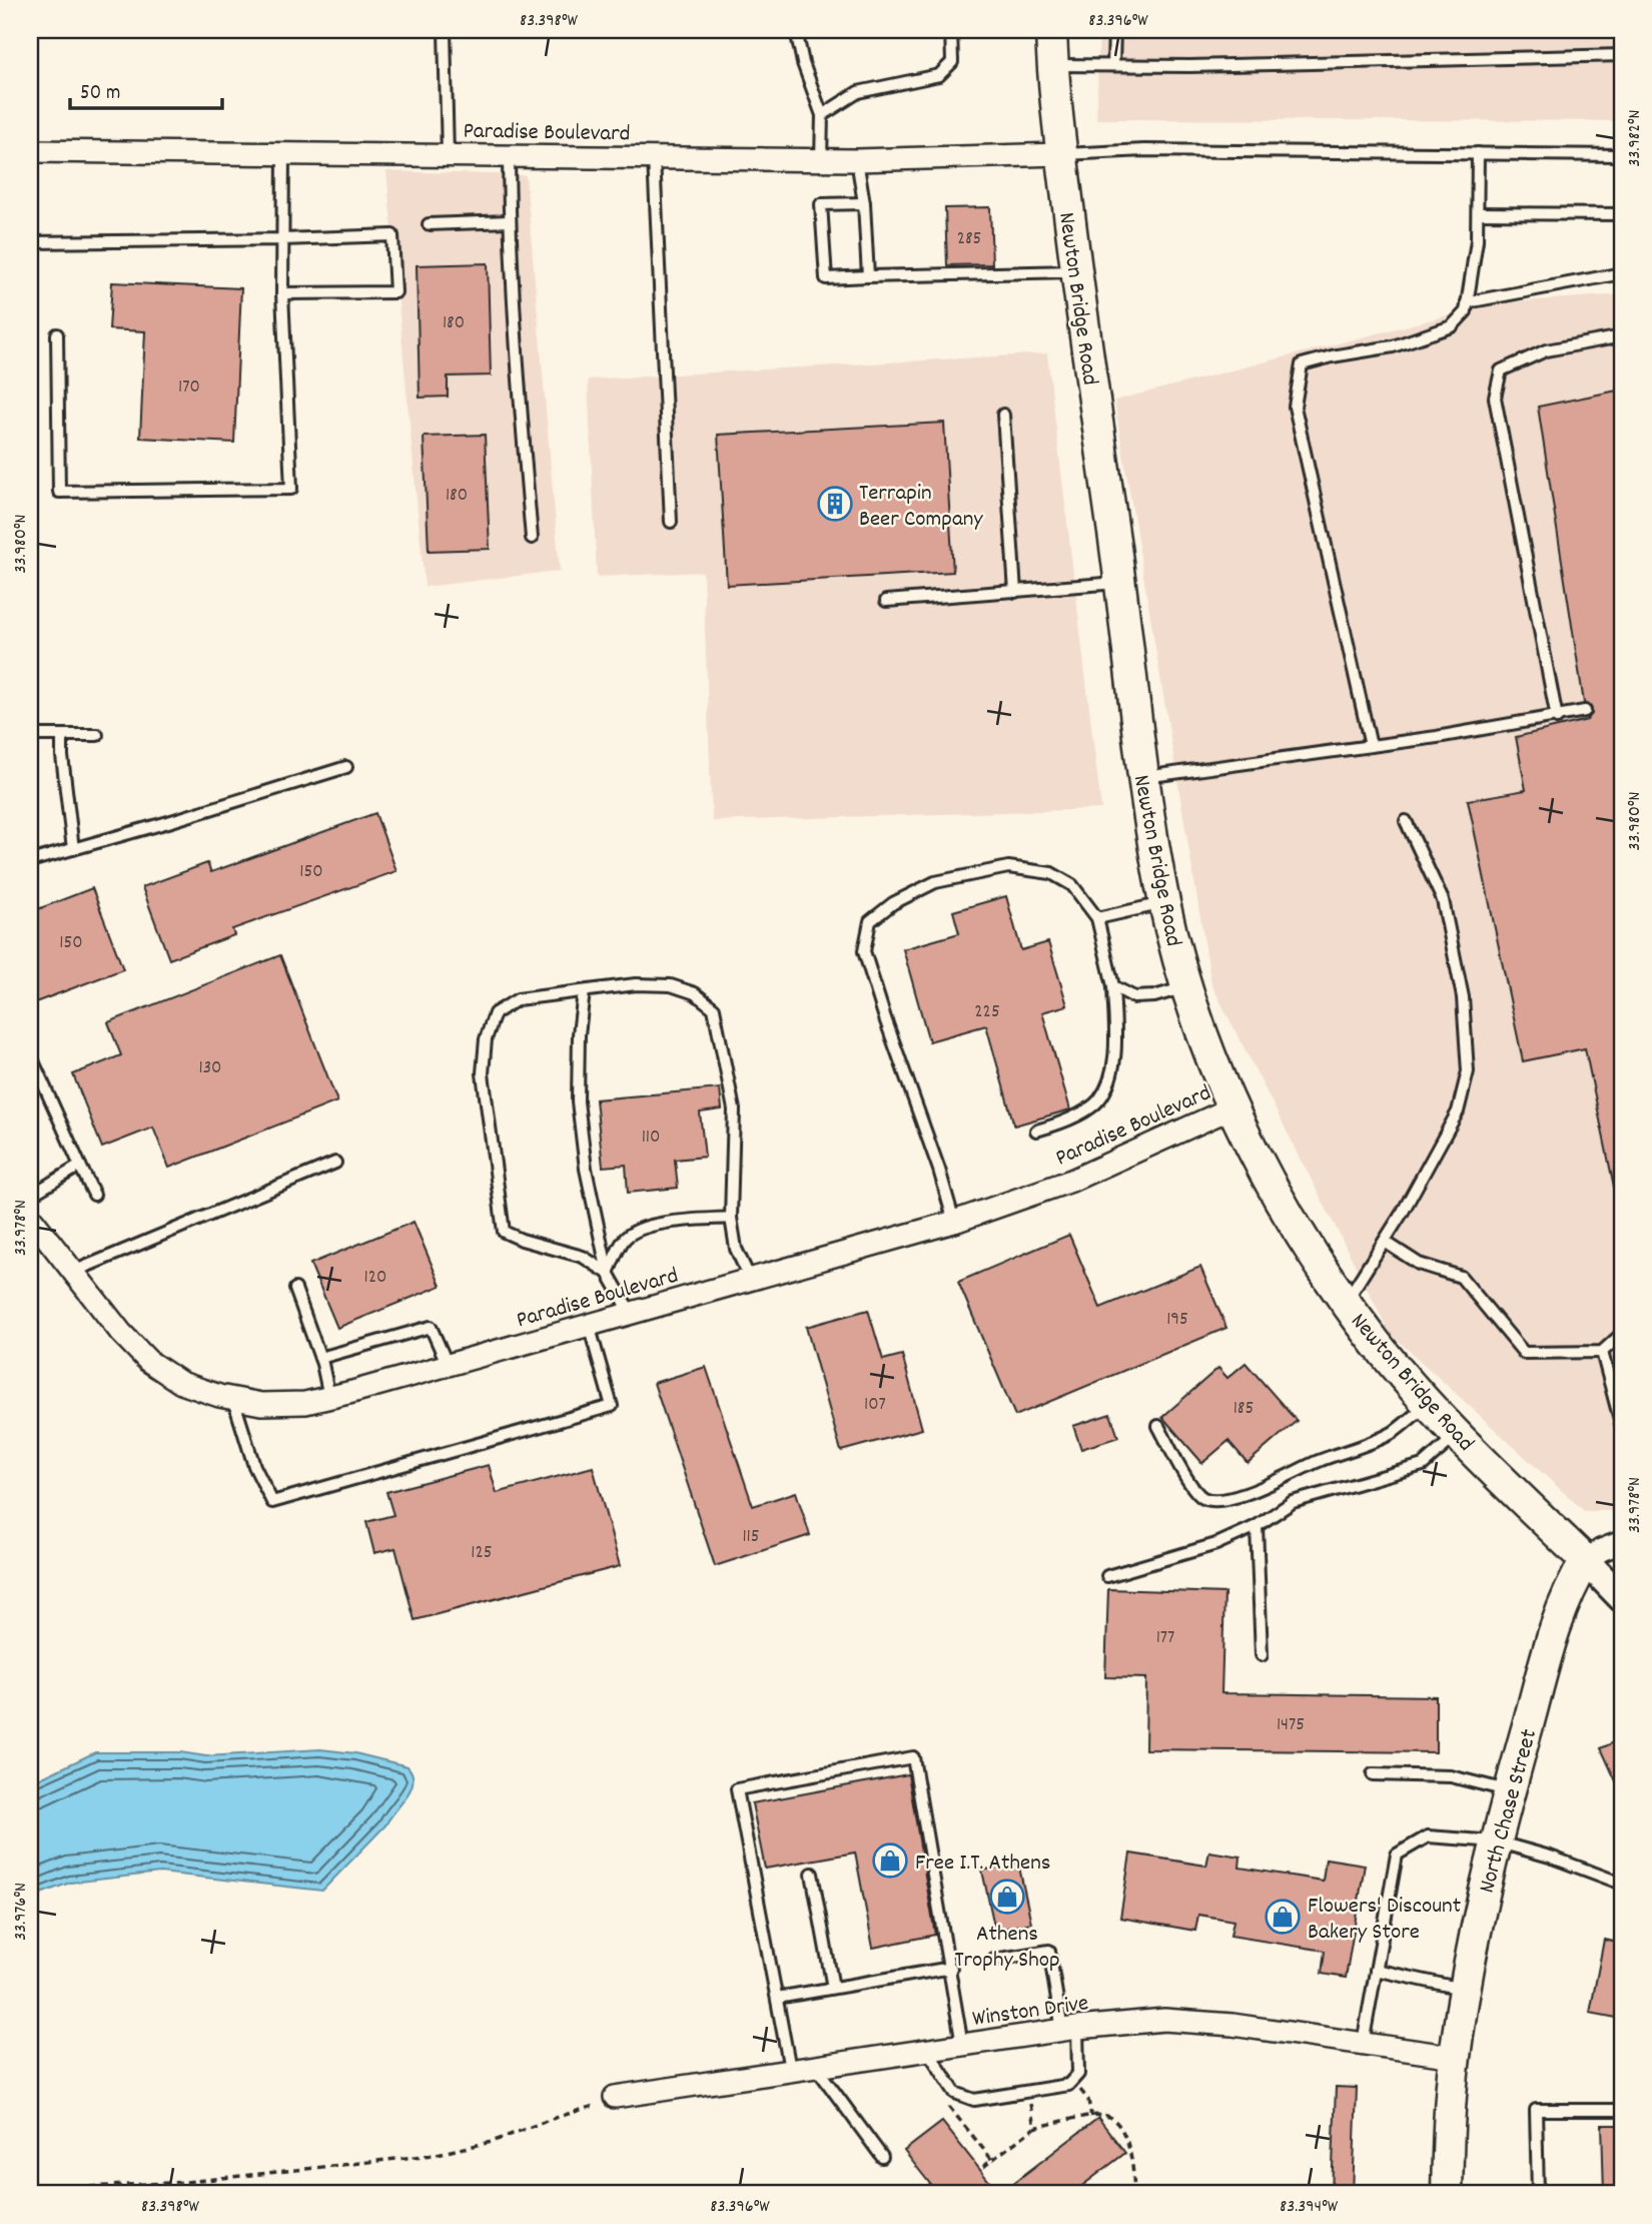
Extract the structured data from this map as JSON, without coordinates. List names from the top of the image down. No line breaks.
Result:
{"streets":{"main road":["Newton Bridge Road","North Chase Street"],"street":["Paradise Boulevard","Winston Drive"]},"crossings":[["Paradise Boulevard","Newton Bridge Road"],["Newton Bridge Road","North Chase Street"],["North Chase Street","Winston Drive"]],"places":{"building":["Terrapin Beer Company"],"shop":["Free I.T. Athens","Athens Trophy Shop","Flowers' Discount Bakery Store"]},"house_numbers":["285","180","170","180","150","150","225","130","110","120","195","107","185","115","125","177","1475"],"scale_bar":"50 m","coordinates":["83.398°W","83.396°W","33.982°N","33.980°N","33.978°N","33.976°N","83.394°W"]}
